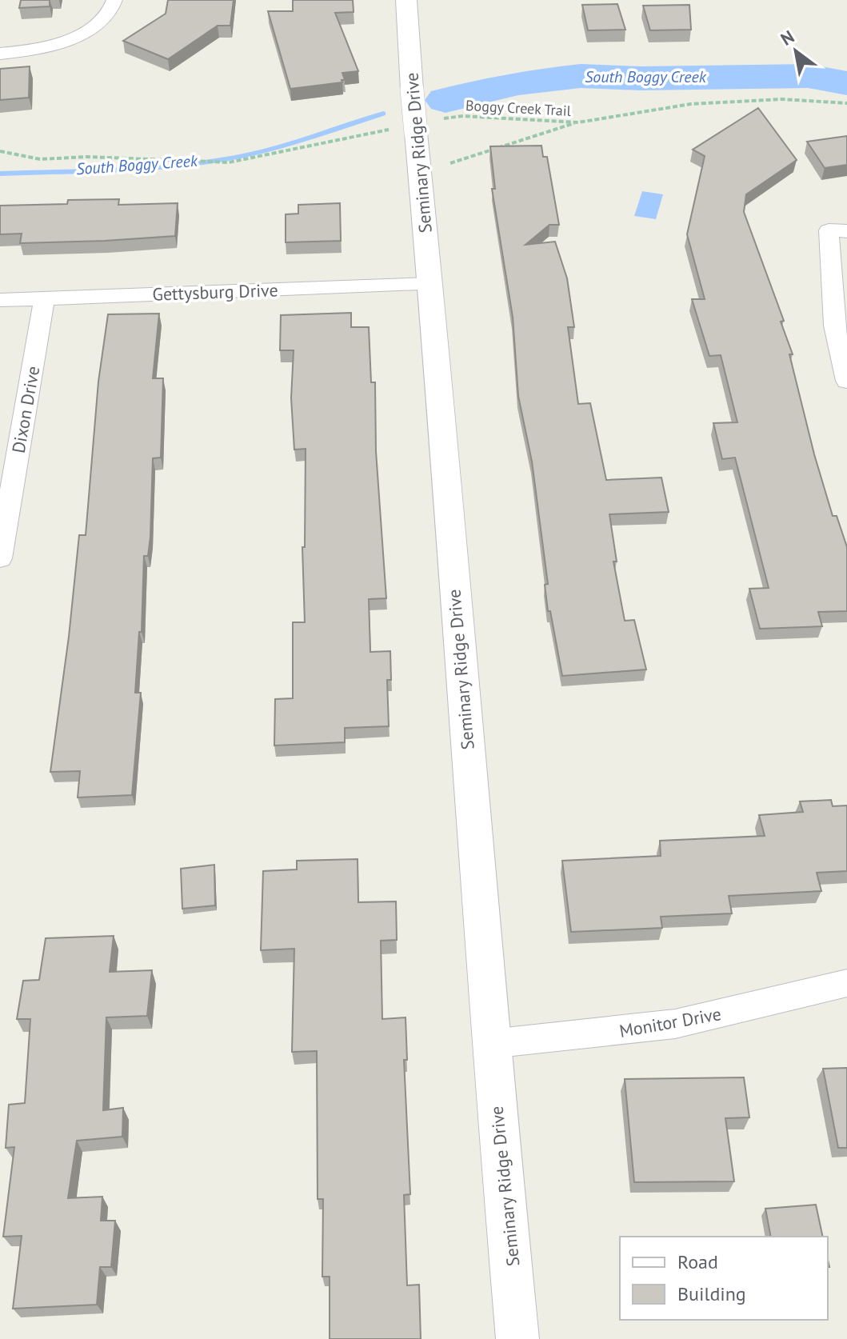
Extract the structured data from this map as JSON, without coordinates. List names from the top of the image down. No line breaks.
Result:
{"streets":{"street":["Seminary Ridge Drive","Gettysburg Drive","Dixon Drive","Monitor Drive"],"path":["Boggy Creek Trail"]},"crossings":[["Boggy Creek Trail","Seminary Ridge Drive"],["Seminary Ridge Drive","Gettysburg Drive"],["Seminary Ridge Drive","Monitor Drive"],["Gettysburg Drive","Dixon Drive"]],"water":["South Boggy Creek"],"legend":["Road","Building"],"north":"top left"}
